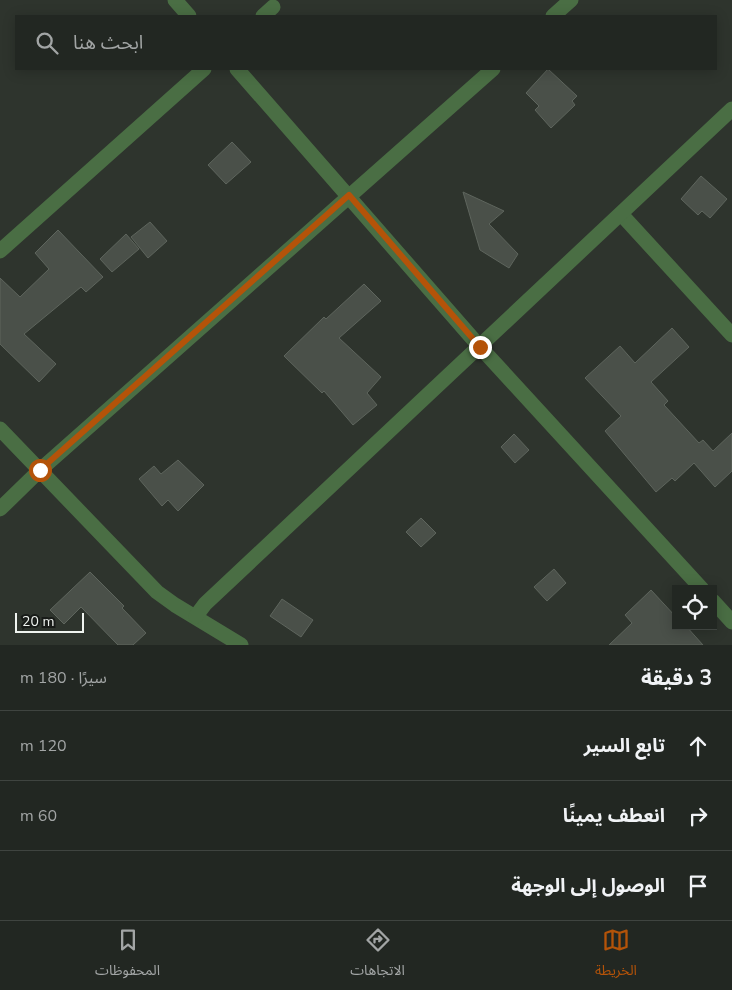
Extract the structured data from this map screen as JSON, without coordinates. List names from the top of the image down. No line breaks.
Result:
{"scale_bar":"20 m","page":{"search":"ابحث هنا","scale":"20 m","heading":["3 دقيقة","سيرًا · 180 m"],"list":[["تابع السير","120 m"],["انعطف يمينًا","60 m"],"الوصول إلى الوجهة"],"nav":["الخريطة","الاتجاهات","المحفوظات"]}}
